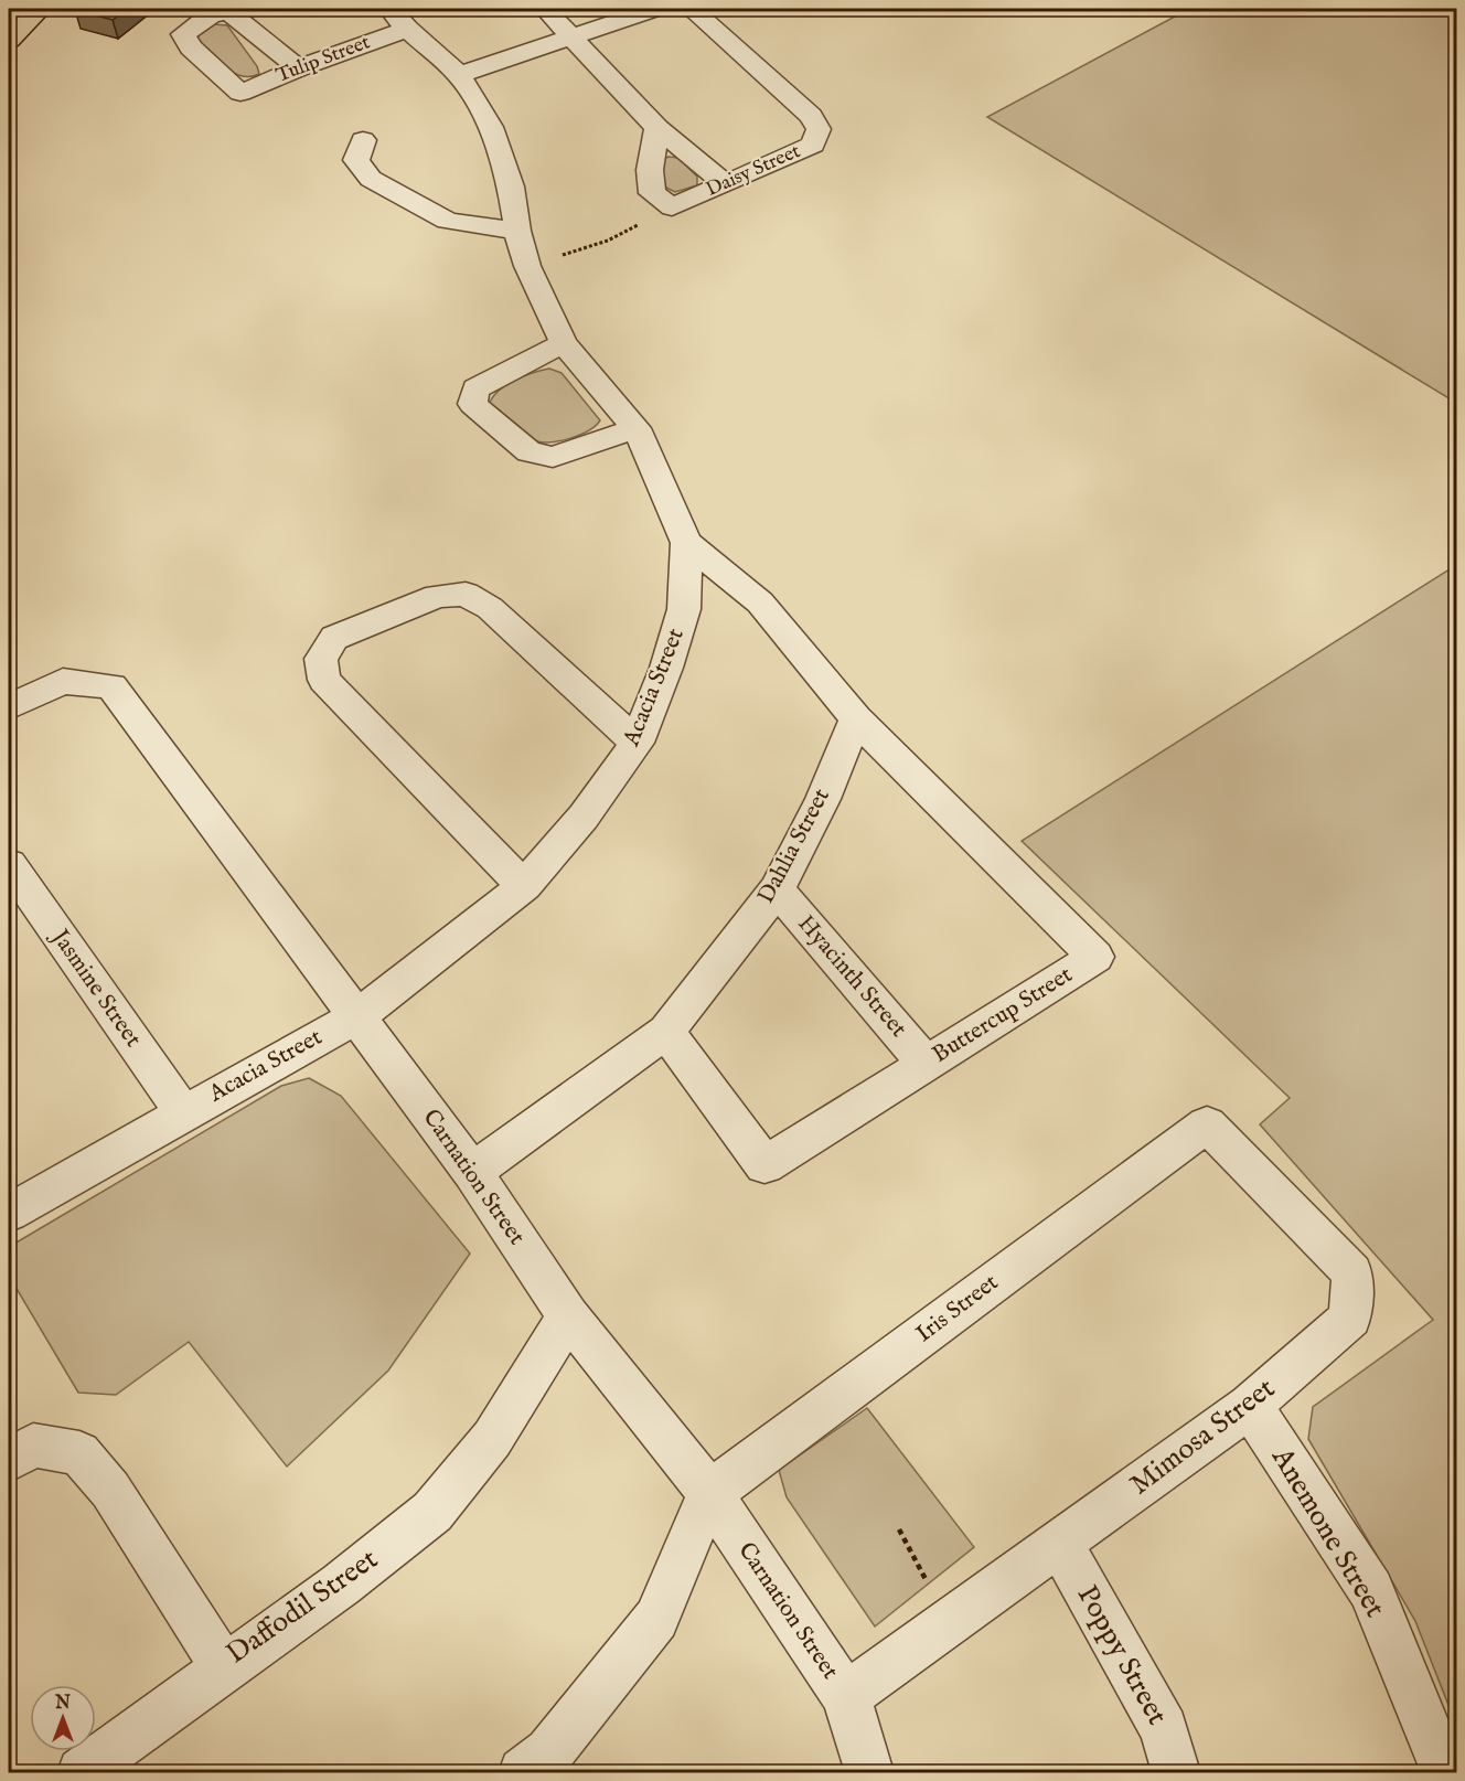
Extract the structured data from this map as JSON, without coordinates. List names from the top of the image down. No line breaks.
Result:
{"streets":{"street":["Tulip Street","Daisy Street","Acacia Street","Dahlia Street","Hyacinth Street","Jasmine Street","Buttercup Street","Carnation Street","Iris Street","Mimosa Street","Anemone Street","Daffodil Street","Poppy Street"]},"crossings":[["Tulip Street","Acacia Street"],["Acacia Street","Jasmine Street"],["Acacia Street","Carnation Street"],["Dahlia Street","Hyacinth Street"],["Dahlia Street","Buttercup Street"],["Dahlia Street","Carnation Street"],["Hyacinth Street","Buttercup Street"],["Carnation Street","Iris Street"],["Carnation Street","Mimosa Street"],["Carnation Street","Daffodil Street"],["Iris Street","Mimosa Street"],["Mimosa Street","Anemone Street"],["Mimosa Street","Poppy Street"]],"north":"top"}
